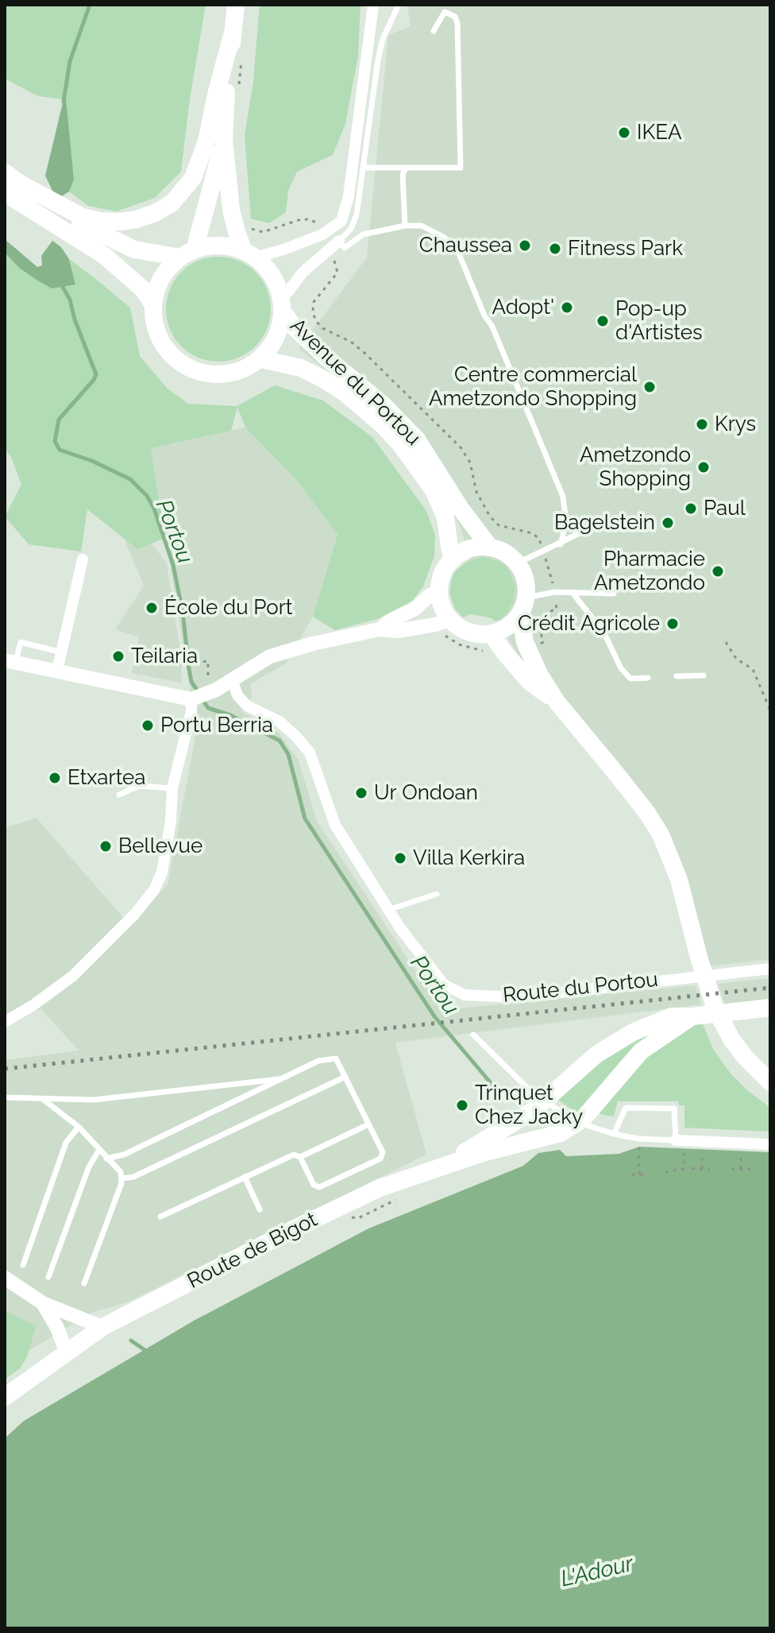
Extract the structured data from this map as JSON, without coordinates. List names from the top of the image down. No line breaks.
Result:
{"streets":{"main road":["Avenue du Portou","Route de Bigot"],"street":["Route du Portou"]},"water":["Portou","L'Adour"],"places":["IKEA","Chaussea","Fitness Park","Adopt'","Pop-up d'Artistes","Centre commercial Ametzondo Shopping","Krys","Ametzondo Shopping","Paul","Bagelstein","Pharmacie Ametzondo","École du Port","Crédit Agricole","Teilaria","Portu Berria","Etxartea","Ur Ondoan","Bellevue","Villa Kerkira","Trinquet Chez Jacky"]}
